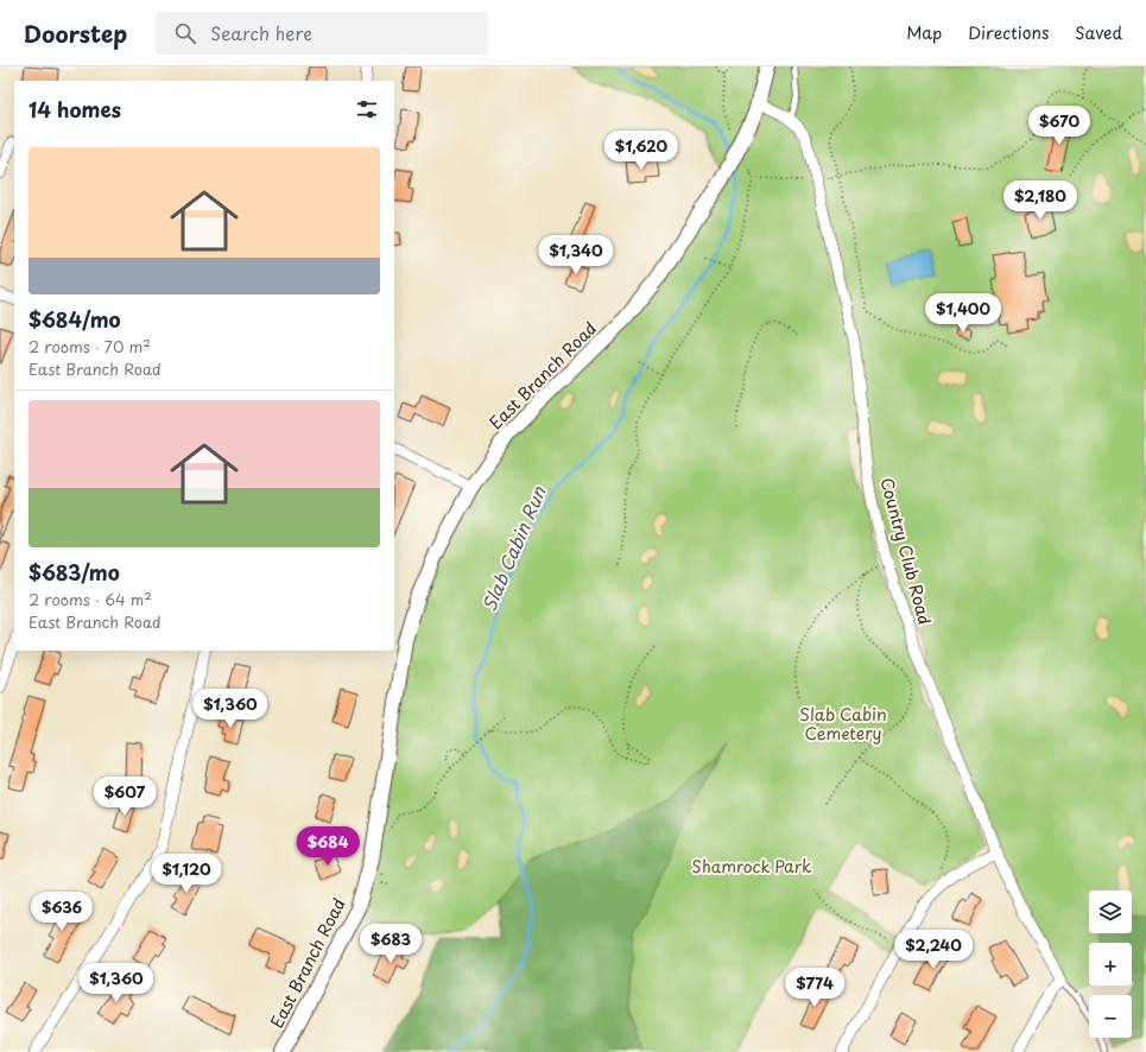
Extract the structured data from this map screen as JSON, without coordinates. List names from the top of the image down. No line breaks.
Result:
{"streets":{"main road":["East Branch Road"],"street":["Country Club Road"]},"crossings":[["East Branch Road","Country Club Road"]],"water":["Slab Cabin Run"],"parks":["Slab Cabin Cemetery","Shamrock Park"],"page":{"header":"Doorstep","search":"Search here","nav":["Map","Directions","Saved"],"heading":"14 homes","price":["$670","$1,620","$2,180","$1,340","$1,400","$1,360","$607","$684","$1,120","$636","$683","$2,240","$1,360","$774"],"list":[{"name":"$684/mo","note":"2 rooms · 70 m² · East Branch Road"},{"name":"$683/mo","note":"2 rooms · 64 m² · East Branch Road"}],"map_buttons":["+","−"]}}
